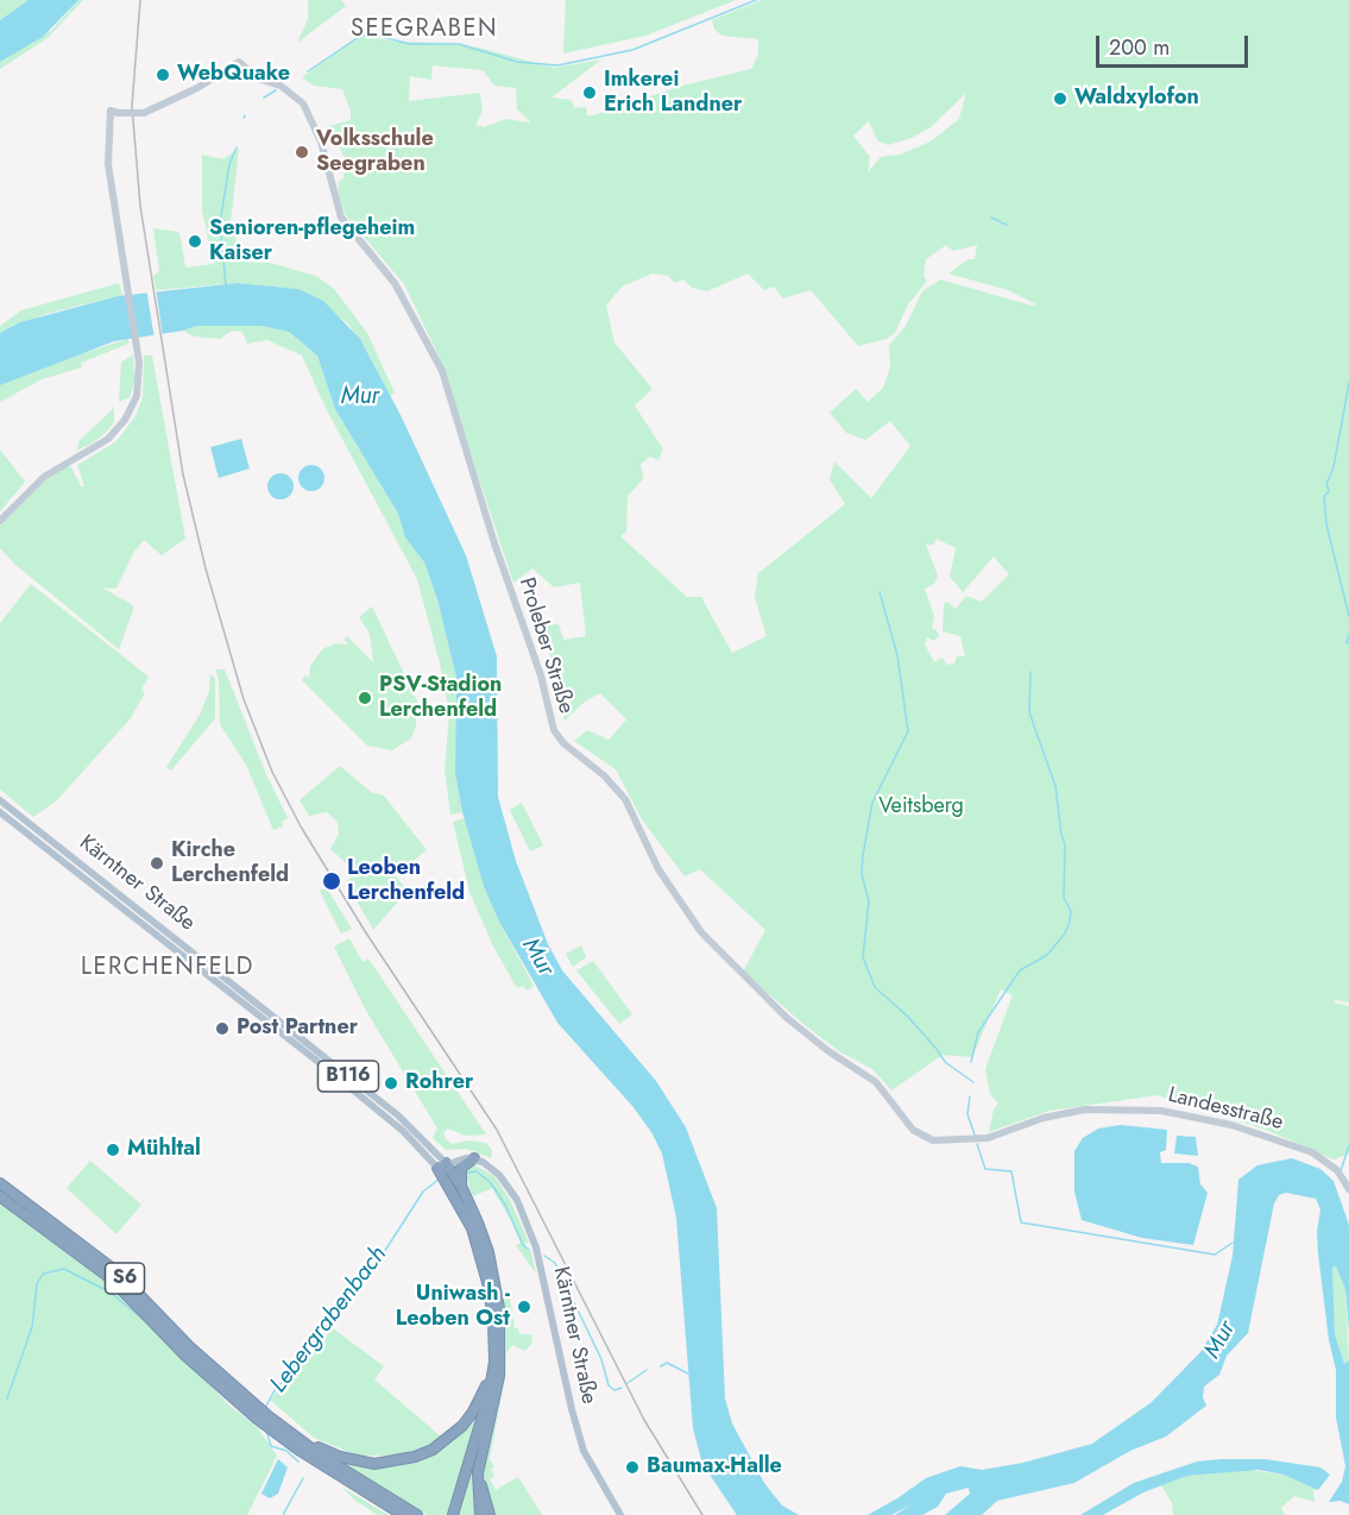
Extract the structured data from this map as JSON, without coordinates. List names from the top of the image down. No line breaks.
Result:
{"streets":{"highway":["S6"],"main road":["Proleber Straße","Kärntner Straße","B116","Landesstraße"]},"crossings":[["Proleber Straße","Landesstraße"]],"districts":["SEEGRABEN","LERCHENFELD"],"water":["Mur","Lebergrabenbach"],"parks":["Veitsberg"],"places":["WebQuake","Imkerei Erich Landner","Waldxylofon","Volksschule Seegraben","Senioren-pflegeheim Kaiser","PSV-Stadion Lerchenfeld","Kirche Lerchenfeld","Leoben Lerchenfeld","Post Partner","Rohrer","Mühltal","Uniwash - Leoben Ost","Baumax-Halle"],"scale_bar":"200 m"}
